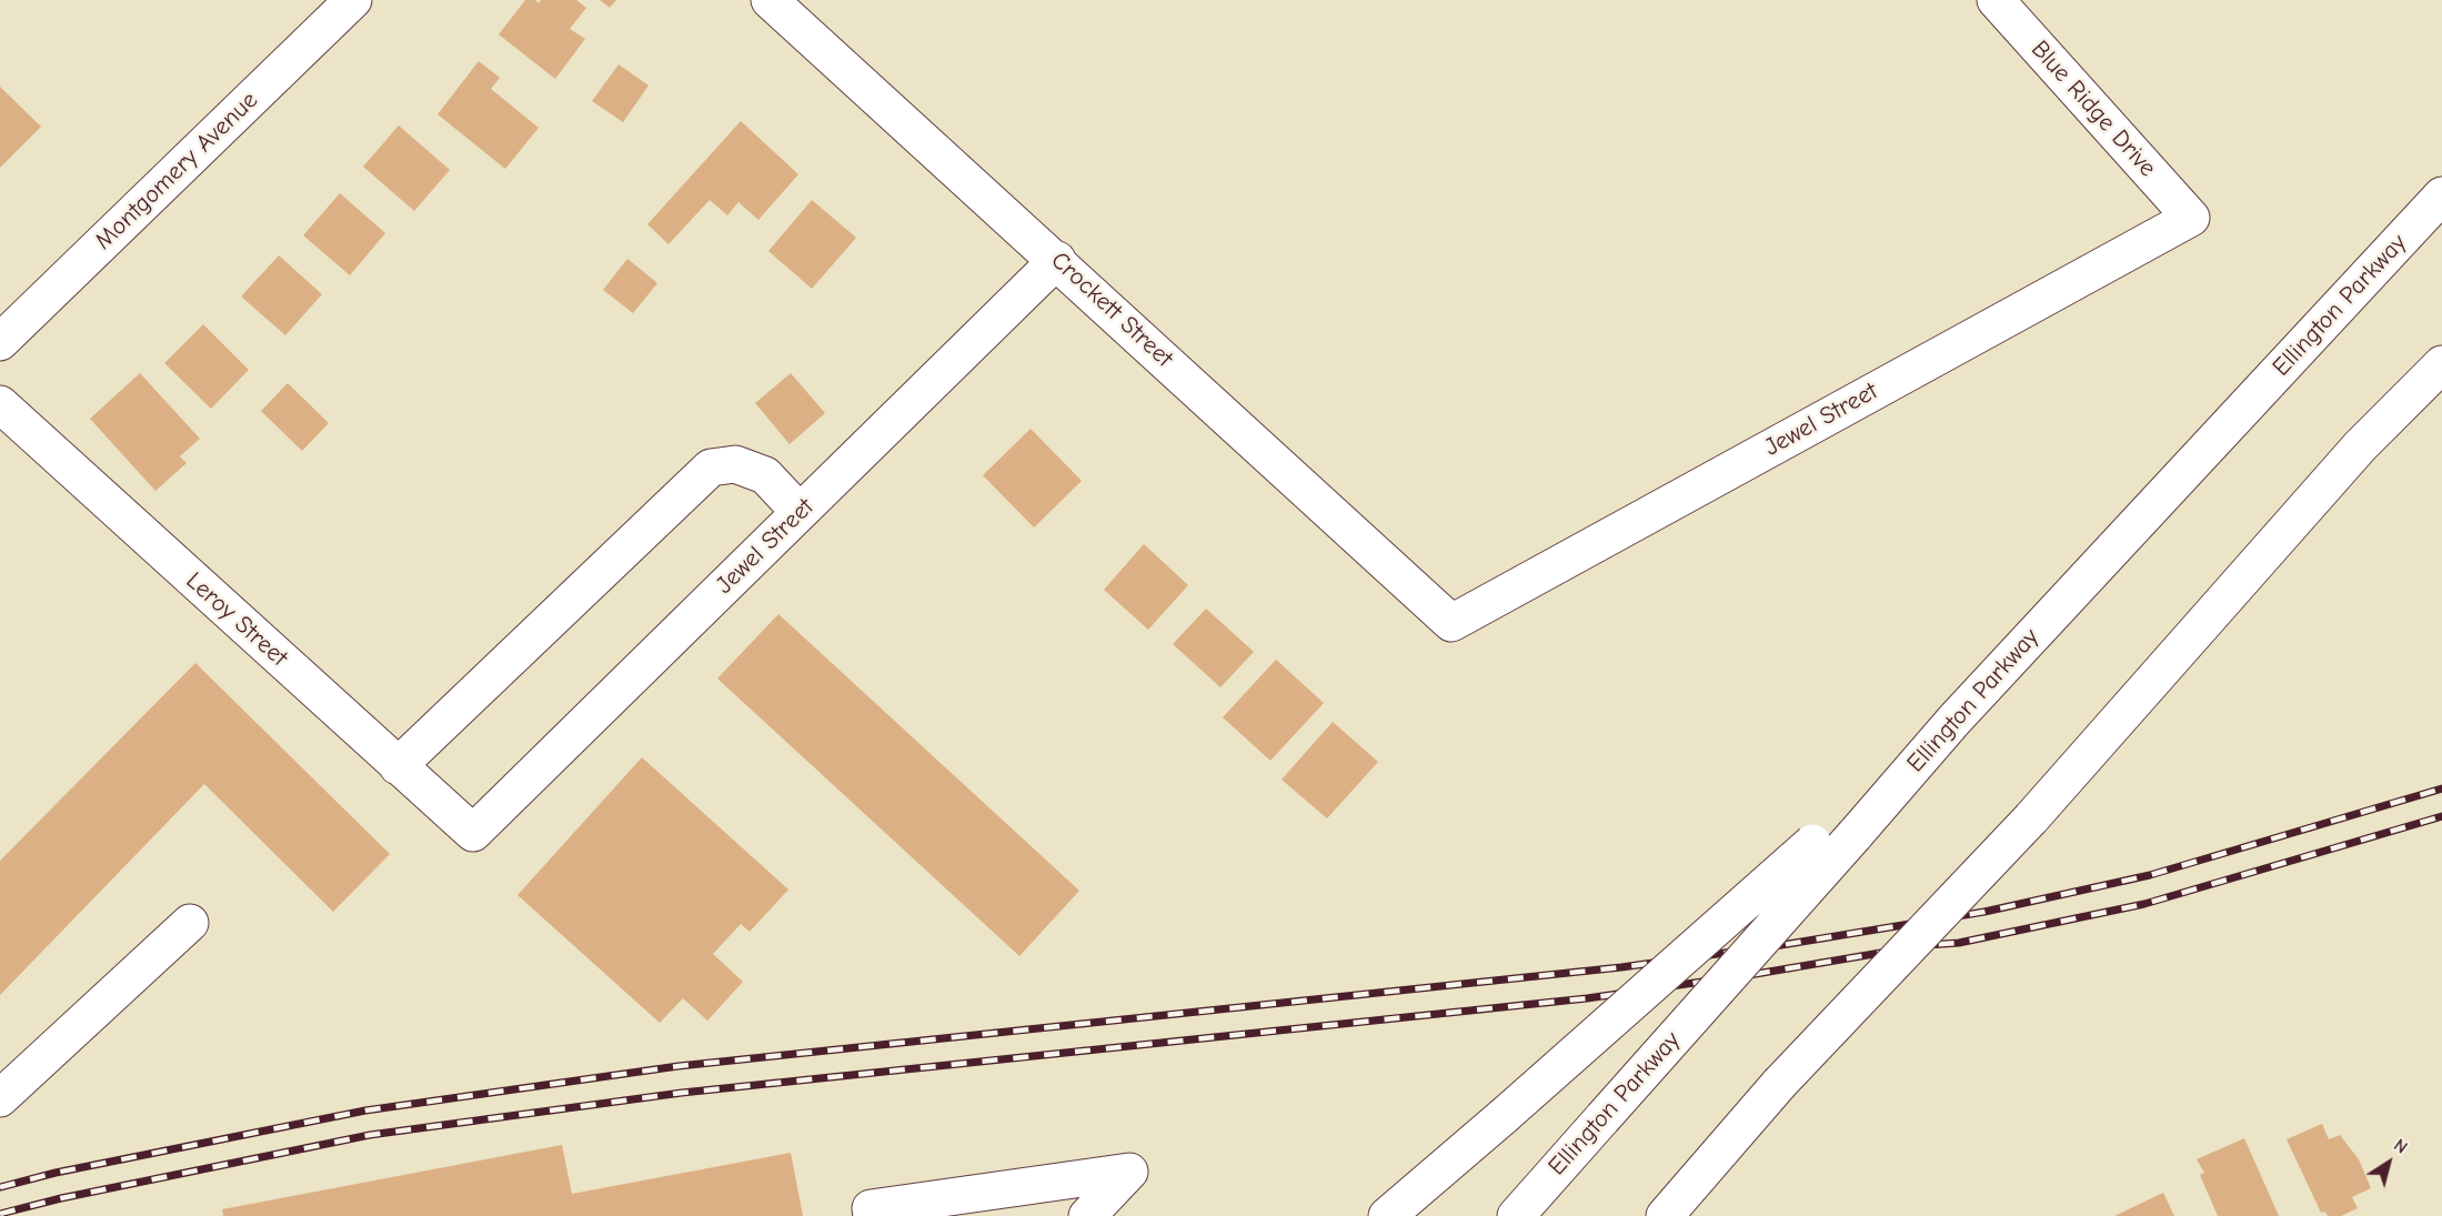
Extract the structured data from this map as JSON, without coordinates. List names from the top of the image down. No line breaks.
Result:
{"streets":{"main road":["Blue Ridge Drive","Montgomery Avenue","Ellington Parkway","Crockett Street","Jewel Street","Leroy Street"]},"crossings":[["Blue Ridge Drive","Jewel Street"],["Crockett Street","Jewel Street"],["Jewel Street","Leroy Street"]],"north":"top right"}
